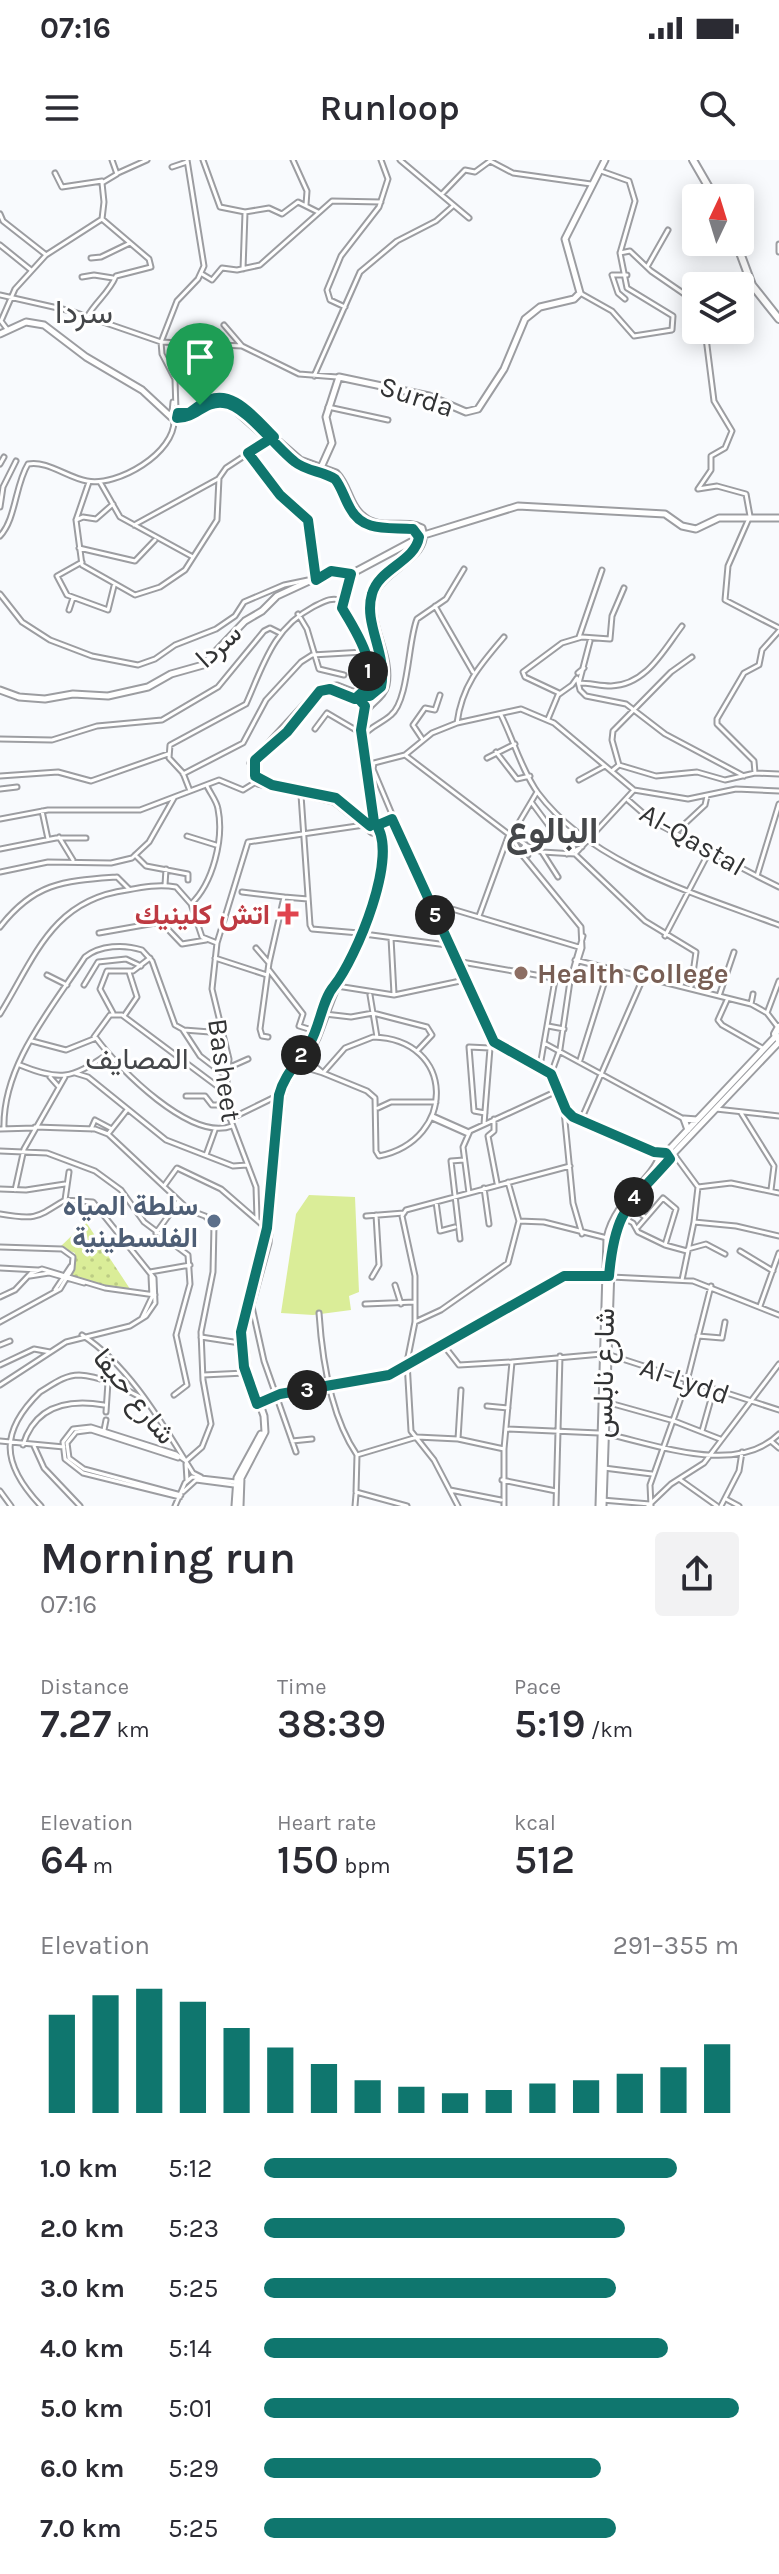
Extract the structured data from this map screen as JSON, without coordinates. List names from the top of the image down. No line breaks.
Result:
{"streets":{"main road":["Surda","سردا","شارع نابلس"],"street":["Al-Qastal","Basheet","Al-Lydd","شارع حيفا"]},"crossings":[["شارع نابلس","Al-Lydd"]],"districts":["سردا","البالوع","المصايف"],"places":{"health":["اتش كلينيك"],"other":["Health College","سلطة المياه الفلسطينية"]},"north":"top","page":{"status":"07:16","header":"Runloop","pins":["1","5","2","4","3"],"heading":["Morning run","07:16"],"stats":[["Distance","7.27 km"],["Time","38:39"],["Pace","5:19 /km"],["Elevation","64 m"],["Heart rate","150 bpm"],["kcal","512"]],"chart":["Elevation","291–355 m"],"list":[{"name":"1.0 km","note":"5:12"},{"name":"2.0 km","note":"5:23"},{"name":"3.0 km","note":"5:25"},{"name":"4.0 km","note":"5:14"},{"name":"5.0 km","note":"5:01"},{"name":"6.0 km","note":"5:29"},{"name":"7.0 km","note":"5:25"}]}}
